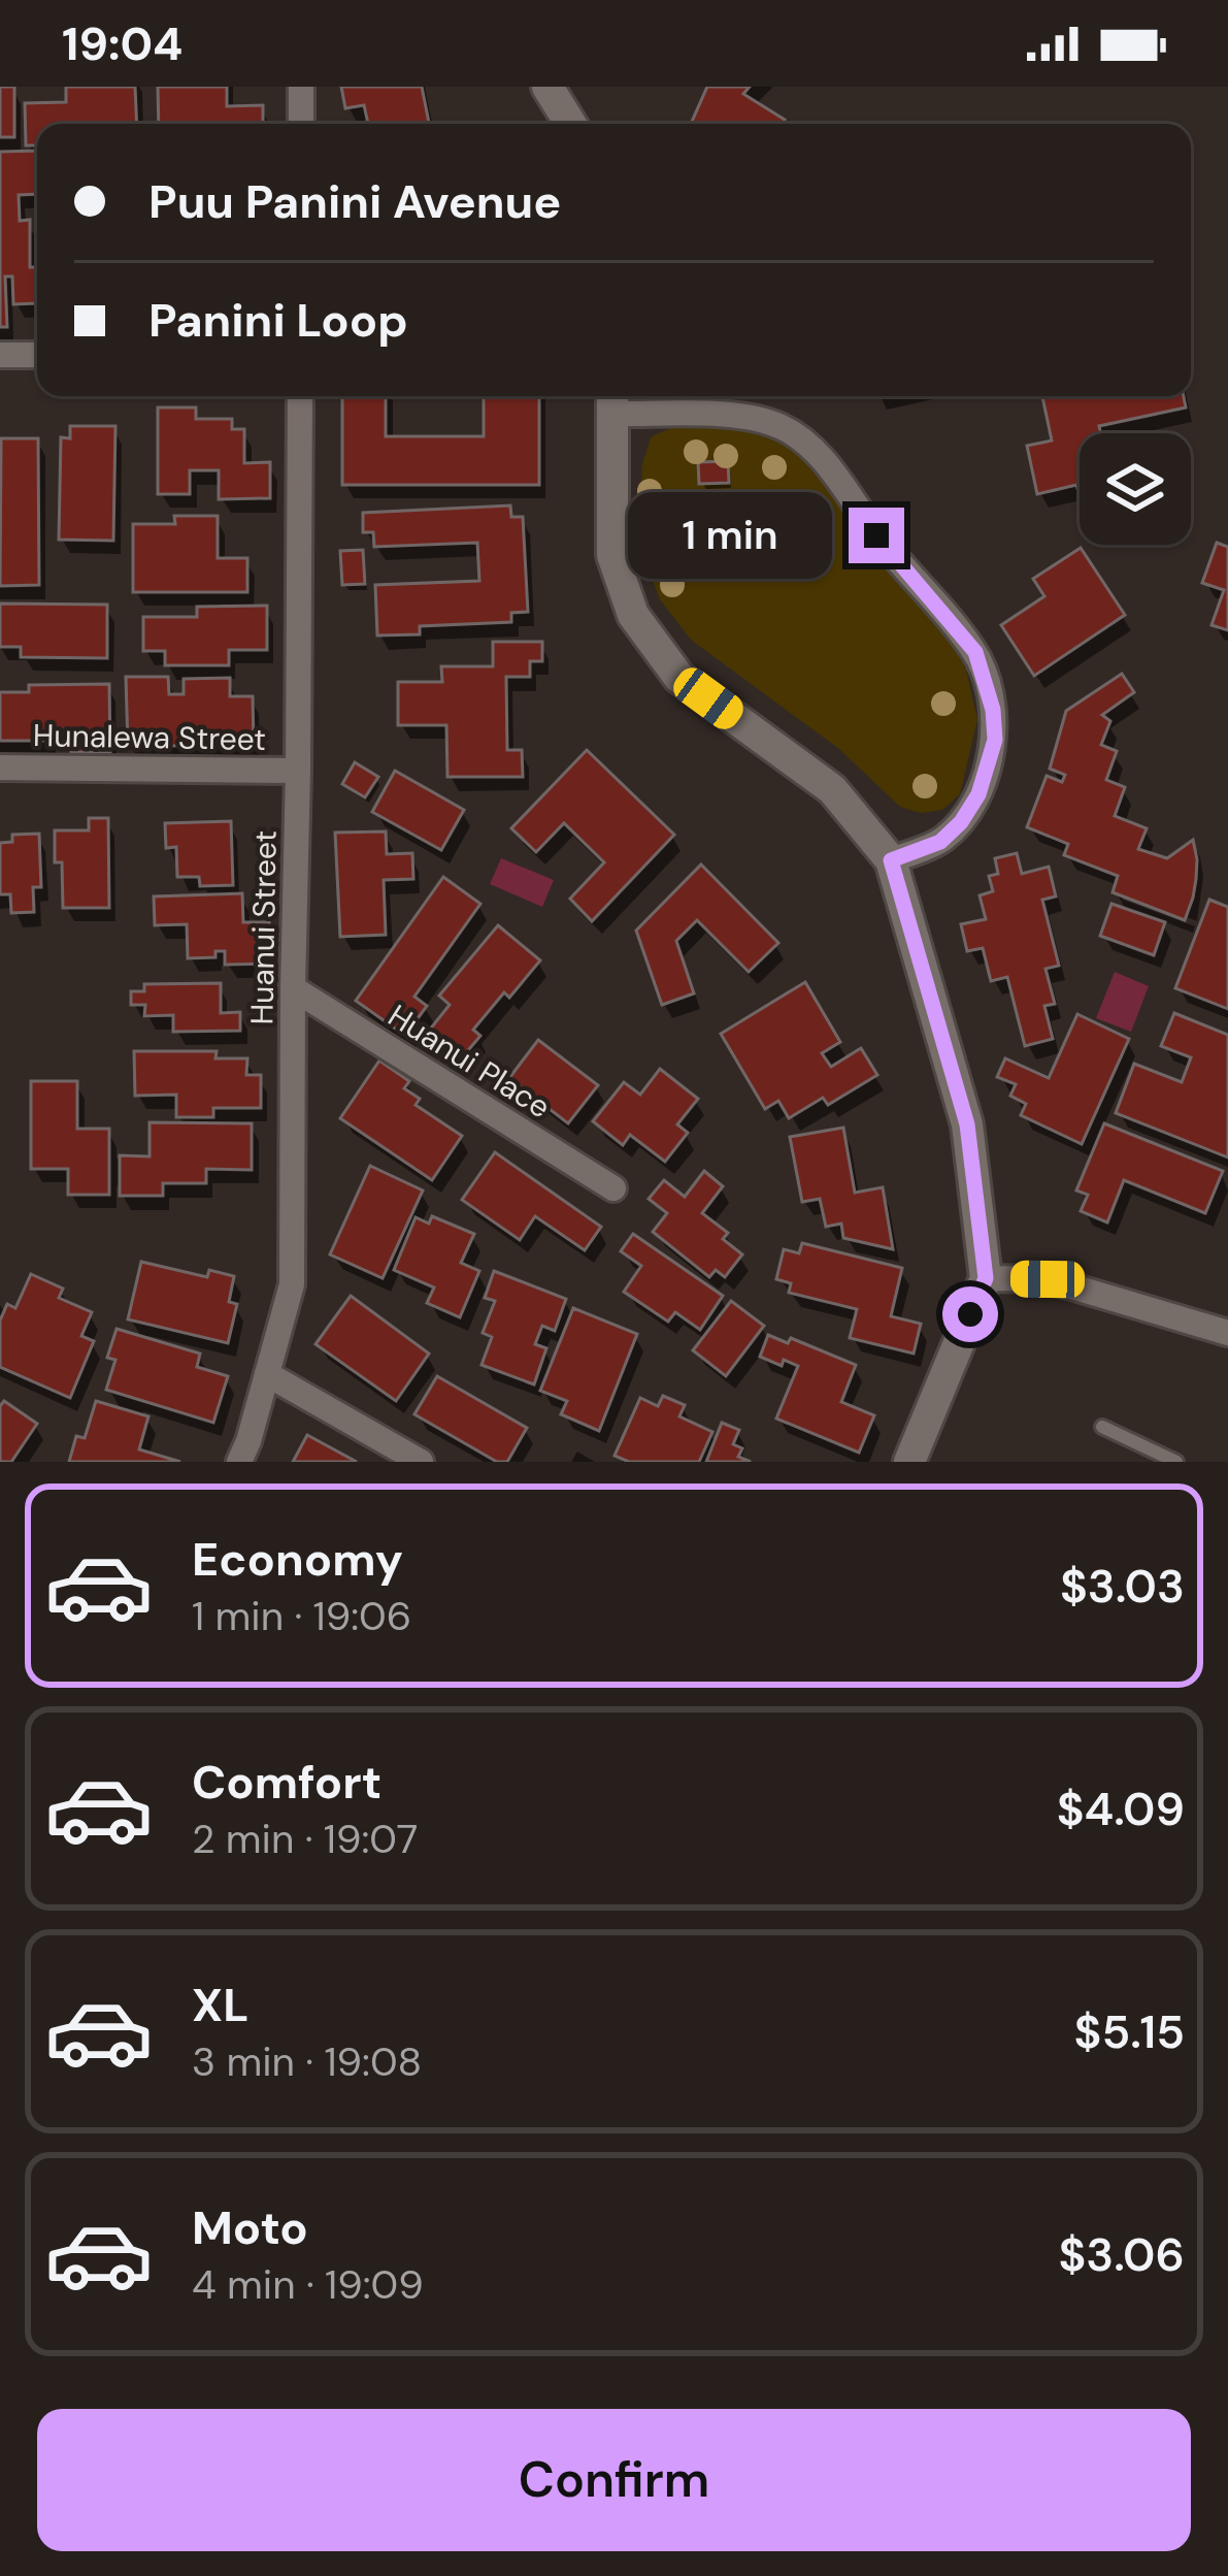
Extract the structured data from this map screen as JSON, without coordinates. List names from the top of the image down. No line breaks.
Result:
{"streets":{"street":["Hunalewa Street","Huanui Street","Huanui Place"]},"crossings":[["Hunalewa Street","Huanui Street"],["Huanui Street","Huanui Place"]],"page":{"status":"19:04","banner":["Puu Panini Avenue","Panini Loop"],"bubble":"1 min","list":[{"name":"Economy","note":"1 min · 19:06","value":"$3.03"},{"name":"Comfort","note":"2 min · 19:07","value":"$4.09"},{"name":"XL","note":"3 min · 19:08","value":"$5.15"},{"name":"Moto","note":"4 min · 19:09","value":"$3.06"}],"buttons":"Confirm"}}
